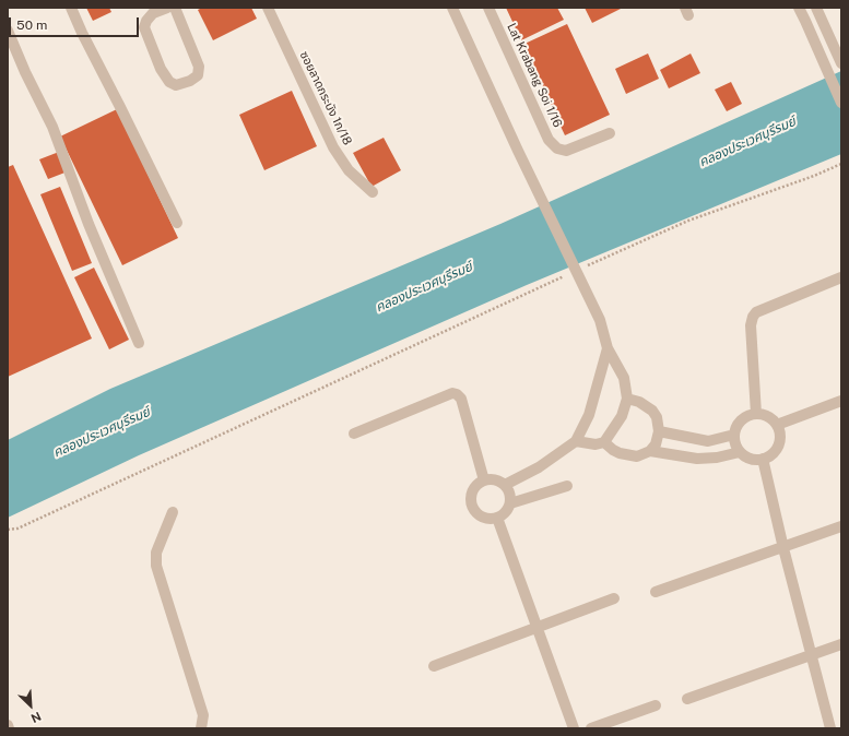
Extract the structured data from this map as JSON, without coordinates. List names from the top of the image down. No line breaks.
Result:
{"streets":{"street":["Lat Krabang Soi 1/16","ซอยลาดกระบัง 1ก/18"]},"water":["คลองประเวศบุรีรมย์"],"scale_bar":"50 m","north":"bottom right"}
